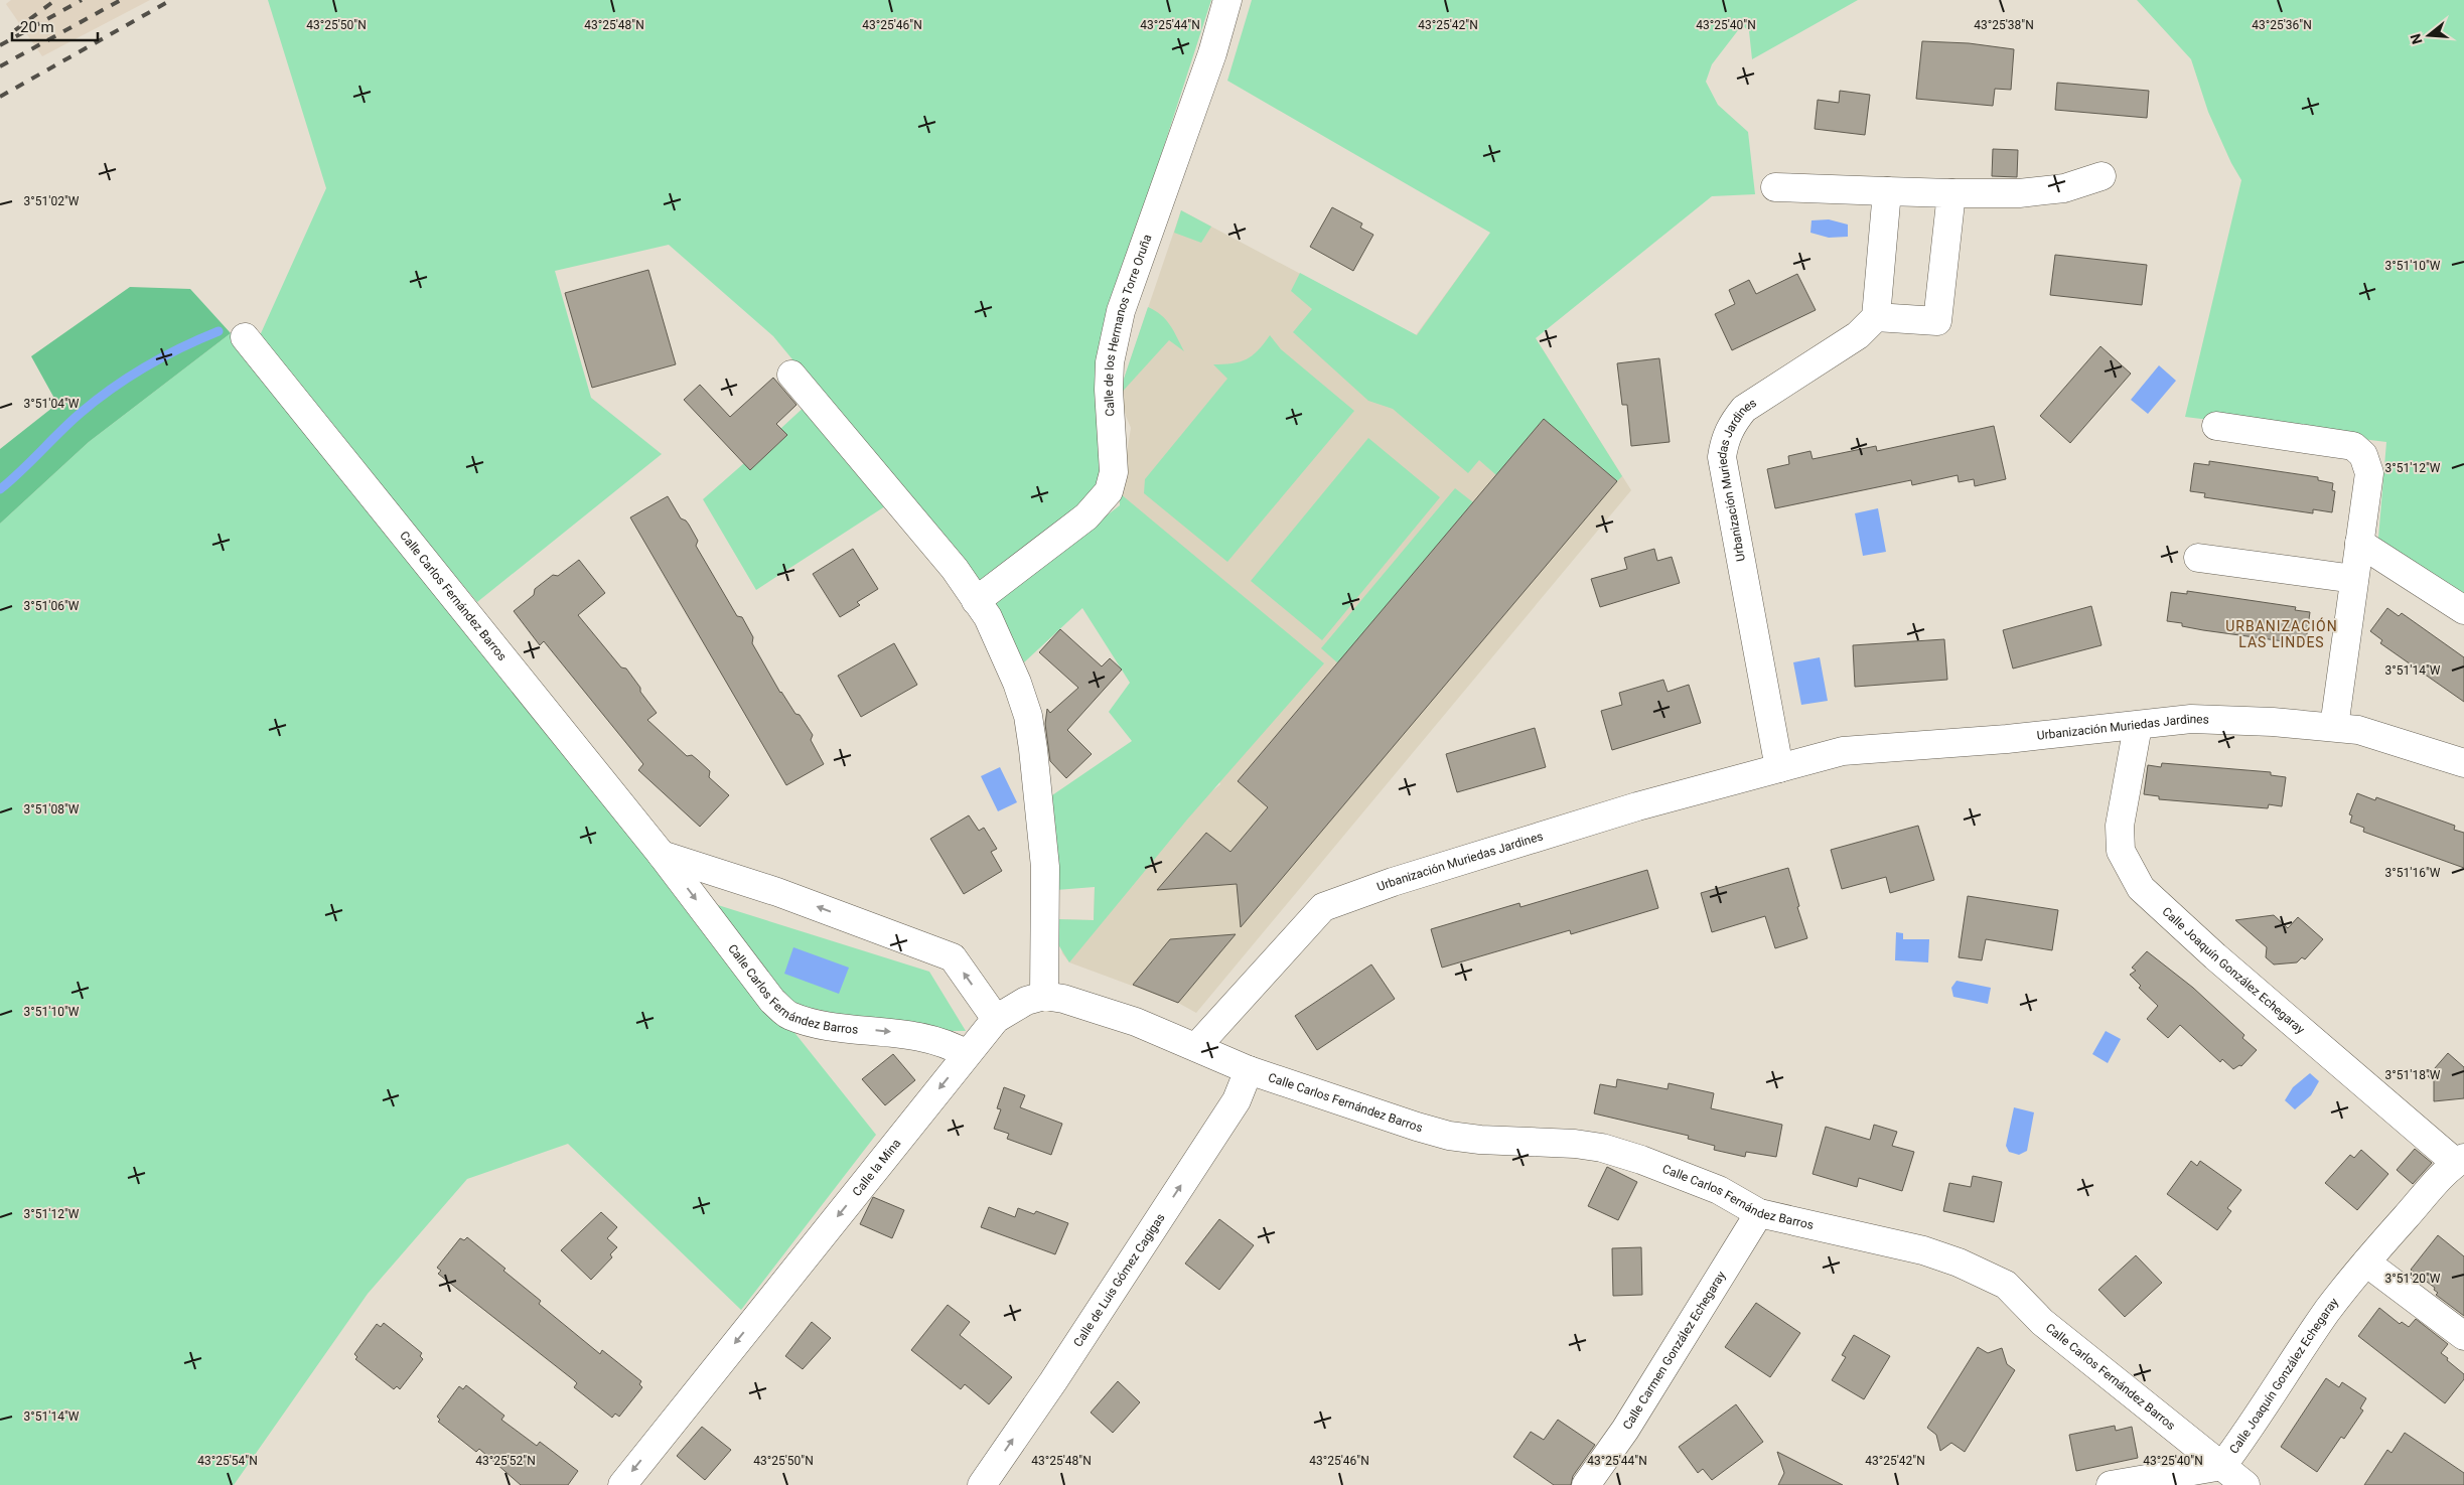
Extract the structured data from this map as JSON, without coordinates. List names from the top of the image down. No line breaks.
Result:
{"streets":{"street":["Calle de los Hermanos Torre Oruña","Urbanización Muriedas Jardines","Calle Carlos Fernández Barros","Calle Joaquín González Echegaray","Calle la Mina","Calle de Luis Gómez Cagigas","Calle Carmen González Echegaray"]},"crossings":[["Urbanización Muriedas Jardines","Calle Carlos Fernández Barros"],["Urbanización Muriedas Jardines","Calle Joaquín González Echegaray"],["Calle Carlos Fernández Barros","Calle Joaquín González Echegaray"],["Calle Carlos Fernández Barros","Calle la Mina"],["Calle Carlos Fernández Barros","Calle de Luis Gómez Cagigas"],["Calle Carlos Fernández Barros","Calle Carmen González Echegaray"]],"one_way":["Calle la Mina","Calle de Luis Gómez Cagigas"],"districts":["URBANIZACIÓN LAS LINDES"],"scale_bar":"20 m","north":"left","coordinates":["43°25'50\"N","43°25'48\"N","43°25'46\"N","43°25'44\"N","43°25'42\"N","43°25'40\"N","43°25'38\"N","43°25'36\"N","3°51'02\"W","3°51'10\"W","3°51'04\"W","3°51'12\"W","3°51'06\"W","3°51'14\"W","3°51'08\"W","3°51'16\"W","3°51'18\"W","3°51'20\"W","43°25'54\"N","43°25'52\"N"]}
